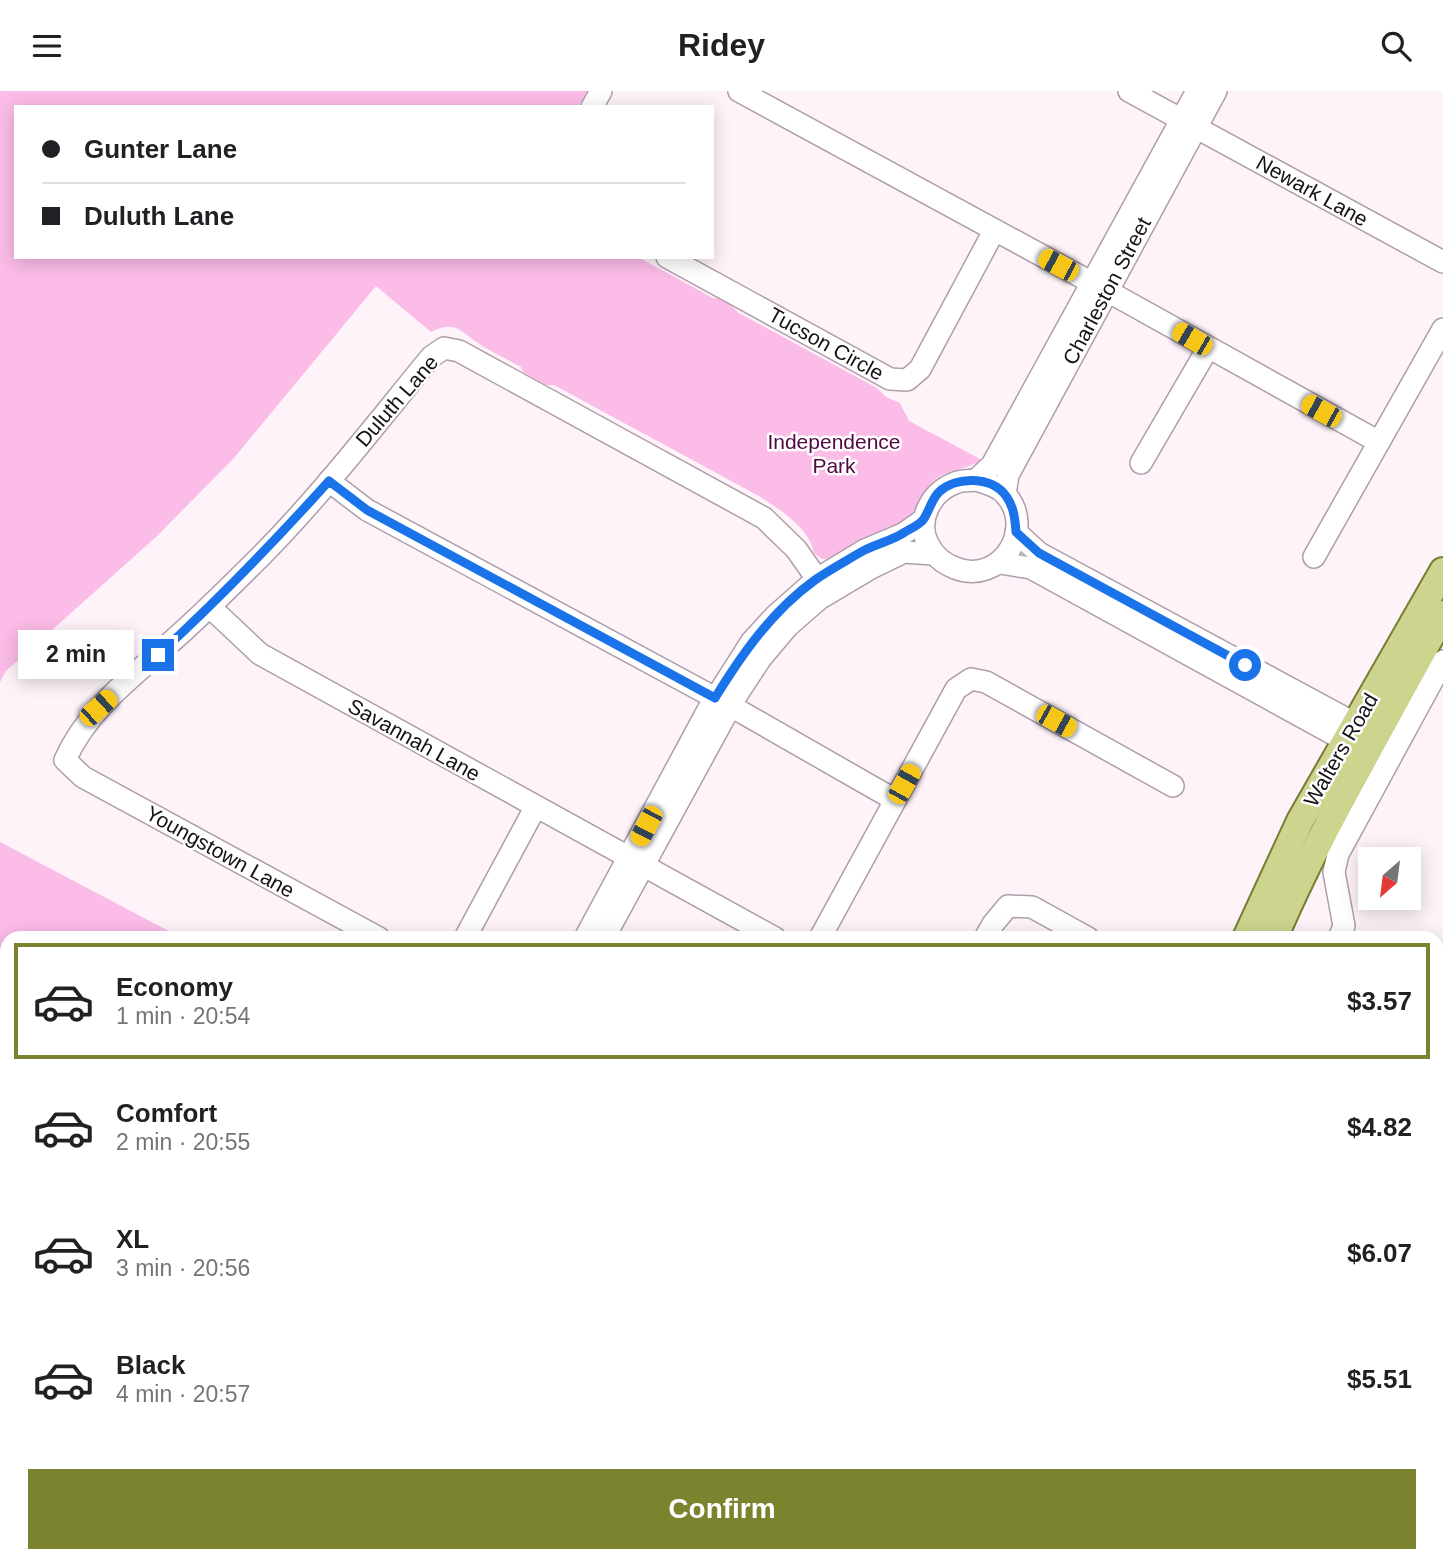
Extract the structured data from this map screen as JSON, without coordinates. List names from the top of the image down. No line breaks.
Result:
{"streets":{"main road":["Walters Road"],"street":["Newark Lane","Charleston Street","Tucson Circle","Duluth Lane","Savannah Lane","Youngstown Lane"]},"crossings":[["Newark Lane","Charleston Street"],["Duluth Lane","Savannah Lane"],["Duluth Lane","Youngstown Lane"]],"parks":["Independence Park"],"north":"bottom left","page":{"header":"Ridey","banner":["Gunter Lane","Duluth Lane"],"bubble":"2 min","list":[{"name":"Economy","note":"1 min · 20:54","value":"$3.57"},{"name":"Comfort","note":"2 min · 20:55","value":"$4.82"},{"name":"XL","note":"3 min · 20:56","value":"$6.07"},{"name":"Black","note":"4 min · 20:57","value":"$5.51"}],"buttons":"Confirm"}}
